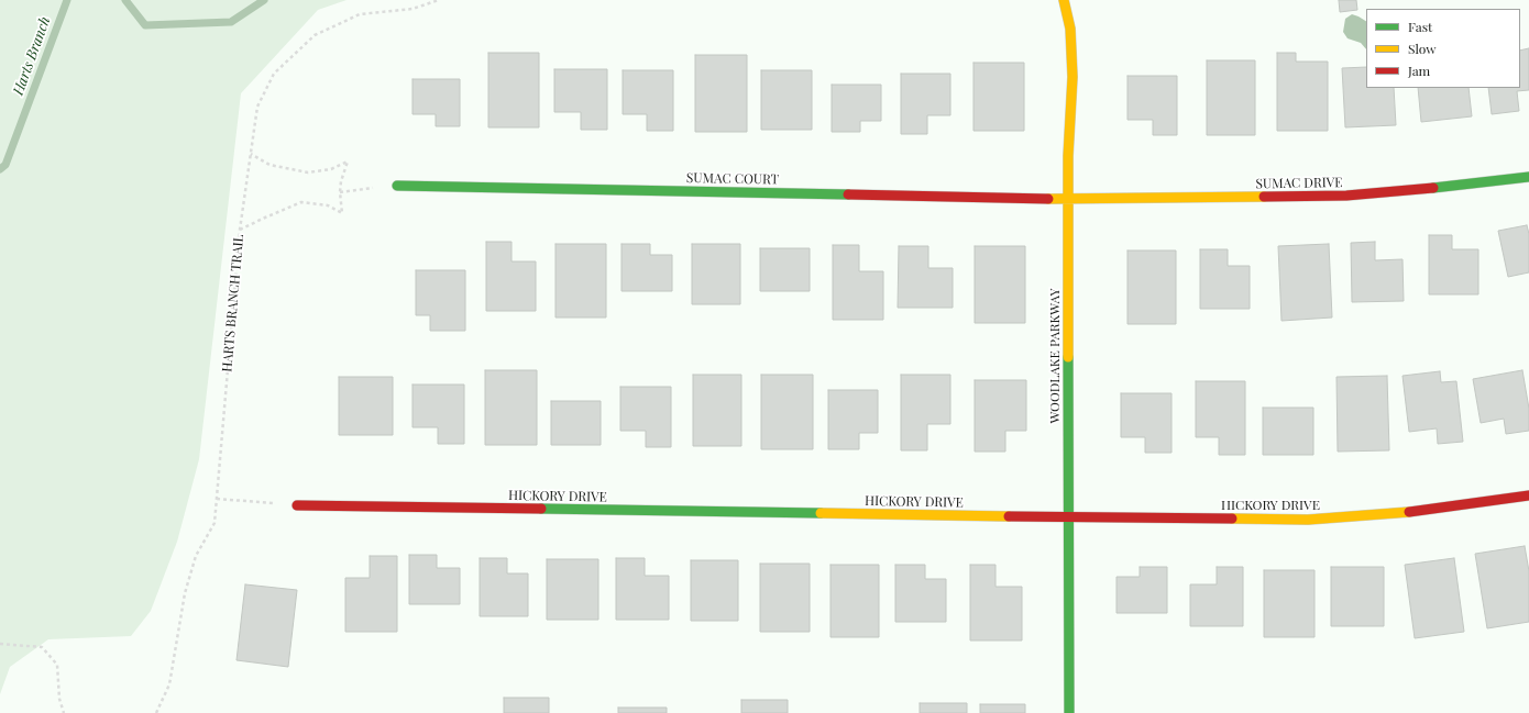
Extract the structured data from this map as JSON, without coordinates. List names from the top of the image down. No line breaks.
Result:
{"streets":{"street":["SUMAC COURT","SUMAC DRIVE","WOODLAKE PARKWAY","HICKORY DRIVE"],"path":["HARTS BRANCH TRAIL"]},"crossings":[["SUMAC COURT","SUMAC DRIVE"],["SUMAC COURT","WOODLAKE PARKWAY"],["SUMAC DRIVE","WOODLAKE PARKWAY"],["WOODLAKE PARKWAY","HICKORY DRIVE"]],"water":["Harts Branch"],"legend":["Fast","Slow","Jam"]}
